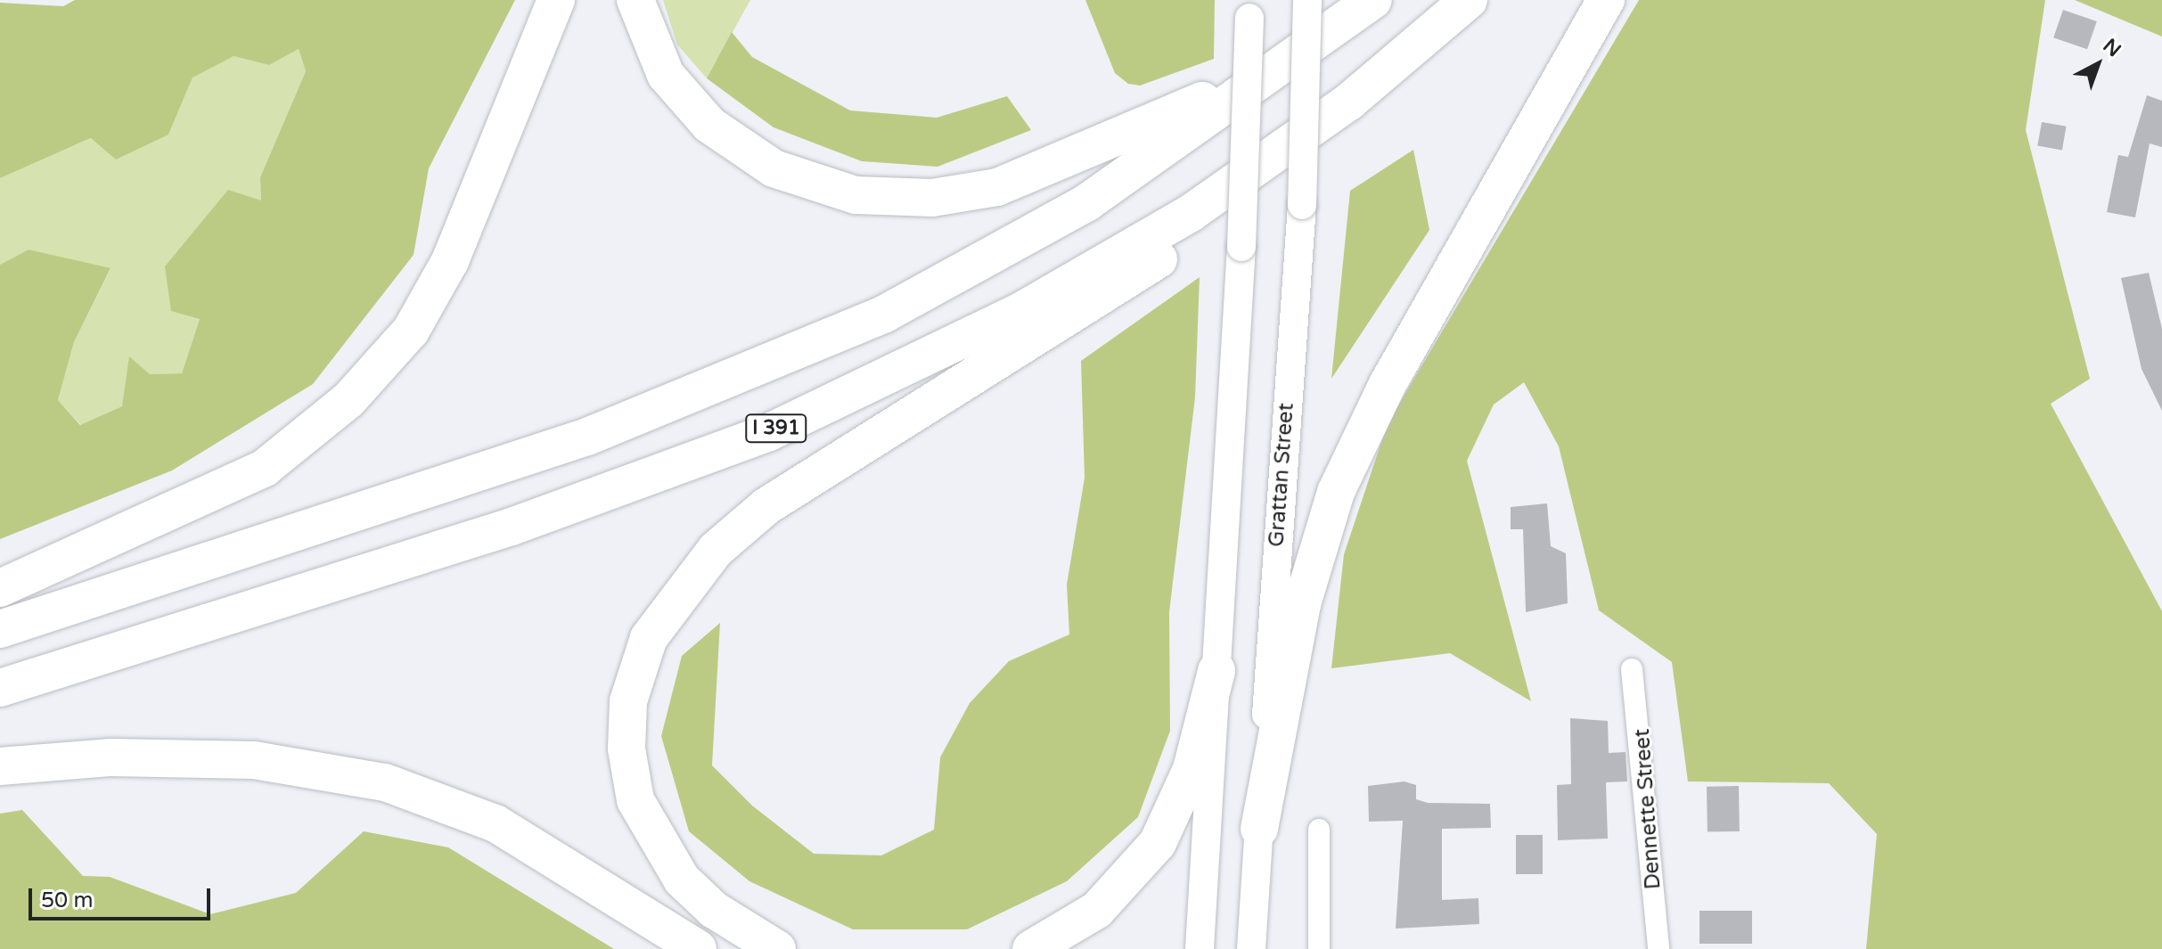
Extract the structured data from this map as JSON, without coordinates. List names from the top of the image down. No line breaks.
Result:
{"streets":{"highway":["I 391"],"main road":["Grattan Street"],"street":["Dennette Street"]},"scale_bar":"50 m","north":"top right"}
